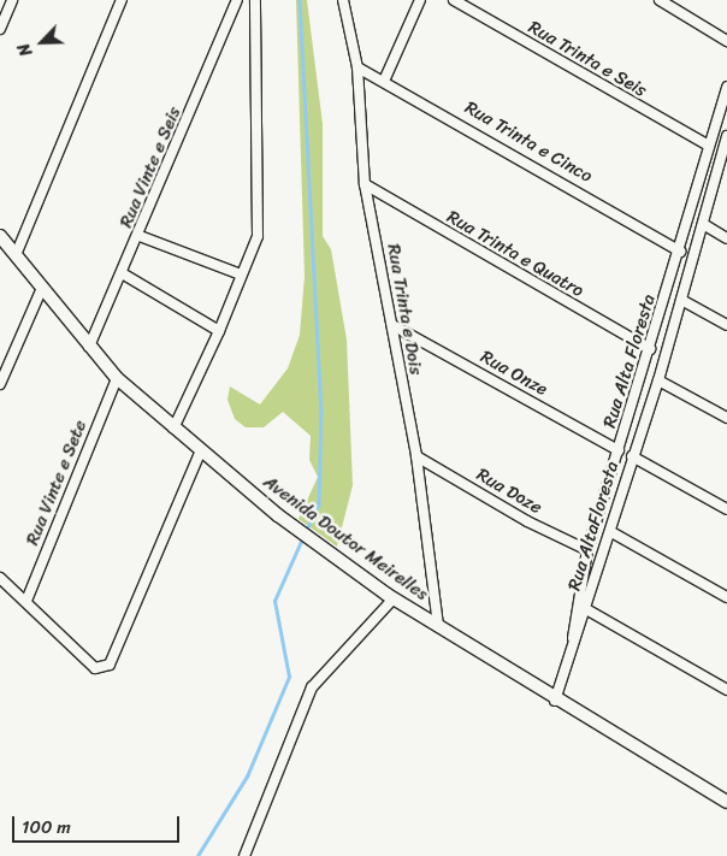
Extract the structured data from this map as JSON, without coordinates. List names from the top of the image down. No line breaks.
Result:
{"streets":{"street":["Rua Trinta e Seis","Rua Trinta e Cinco","Rua Vinte e Seis","Rua Trinta e Quatro","Rua Trinta e Dois","Rua Alta Floresta","Rua Onze","Rua Vinte e Sete","Rua Doze","Rua AltaFloresta","Avenida Doutor Meirelles"]},"crossings":[["Rua Trinta e Seis","Rua Alta Floresta"],["Rua Trinta e Cinco","Rua Trinta e Dois"],["Rua Trinta e Cinco","Rua Alta Floresta"],["Rua Vinte e Seis","Avenida Doutor Meirelles"],["Rua Trinta e Quatro","Rua Trinta e Dois"],["Rua Trinta e Quatro","Rua Alta Floresta"],["Rua Trinta e Dois","Rua Onze"],["Rua Trinta e Dois","Rua Doze"],["Rua Trinta e Dois","Avenida Doutor Meirelles"],["Rua Alta Floresta","Rua Onze"],["Rua Alta Floresta","Rua Doze"],["Rua Alta Floresta","Rua AltaFloresta"],["Rua Vinte e Sete","Avenida Doutor Meirelles"]],"scale_bar":"100 m","north":"bottom left"}
